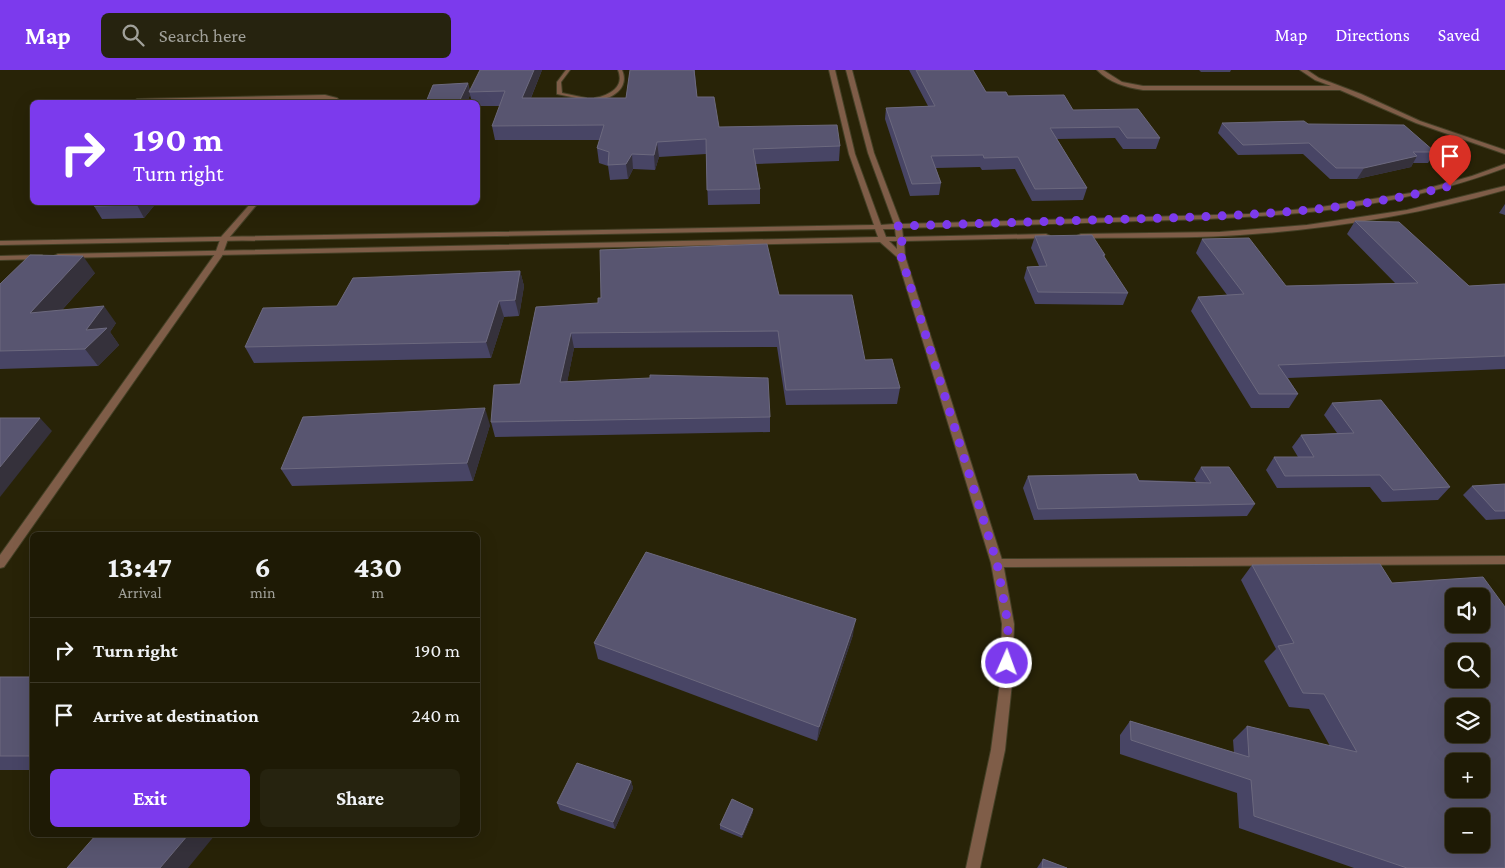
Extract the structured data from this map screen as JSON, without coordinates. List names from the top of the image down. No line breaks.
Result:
{"page":{"header":"Map","search":"Search here","nav":["Map","Directions","Saved"],"turn":["190 m","Turn right"],"eta":["13:47","Arrival","6","min","430","m"],"map_buttons":["+","−"],"list":[{"name":"Turn right","value":"190 m"},{"name":"Arrive at destination","value":"240 m"}],"buttons":["Exit","Share"]}}
